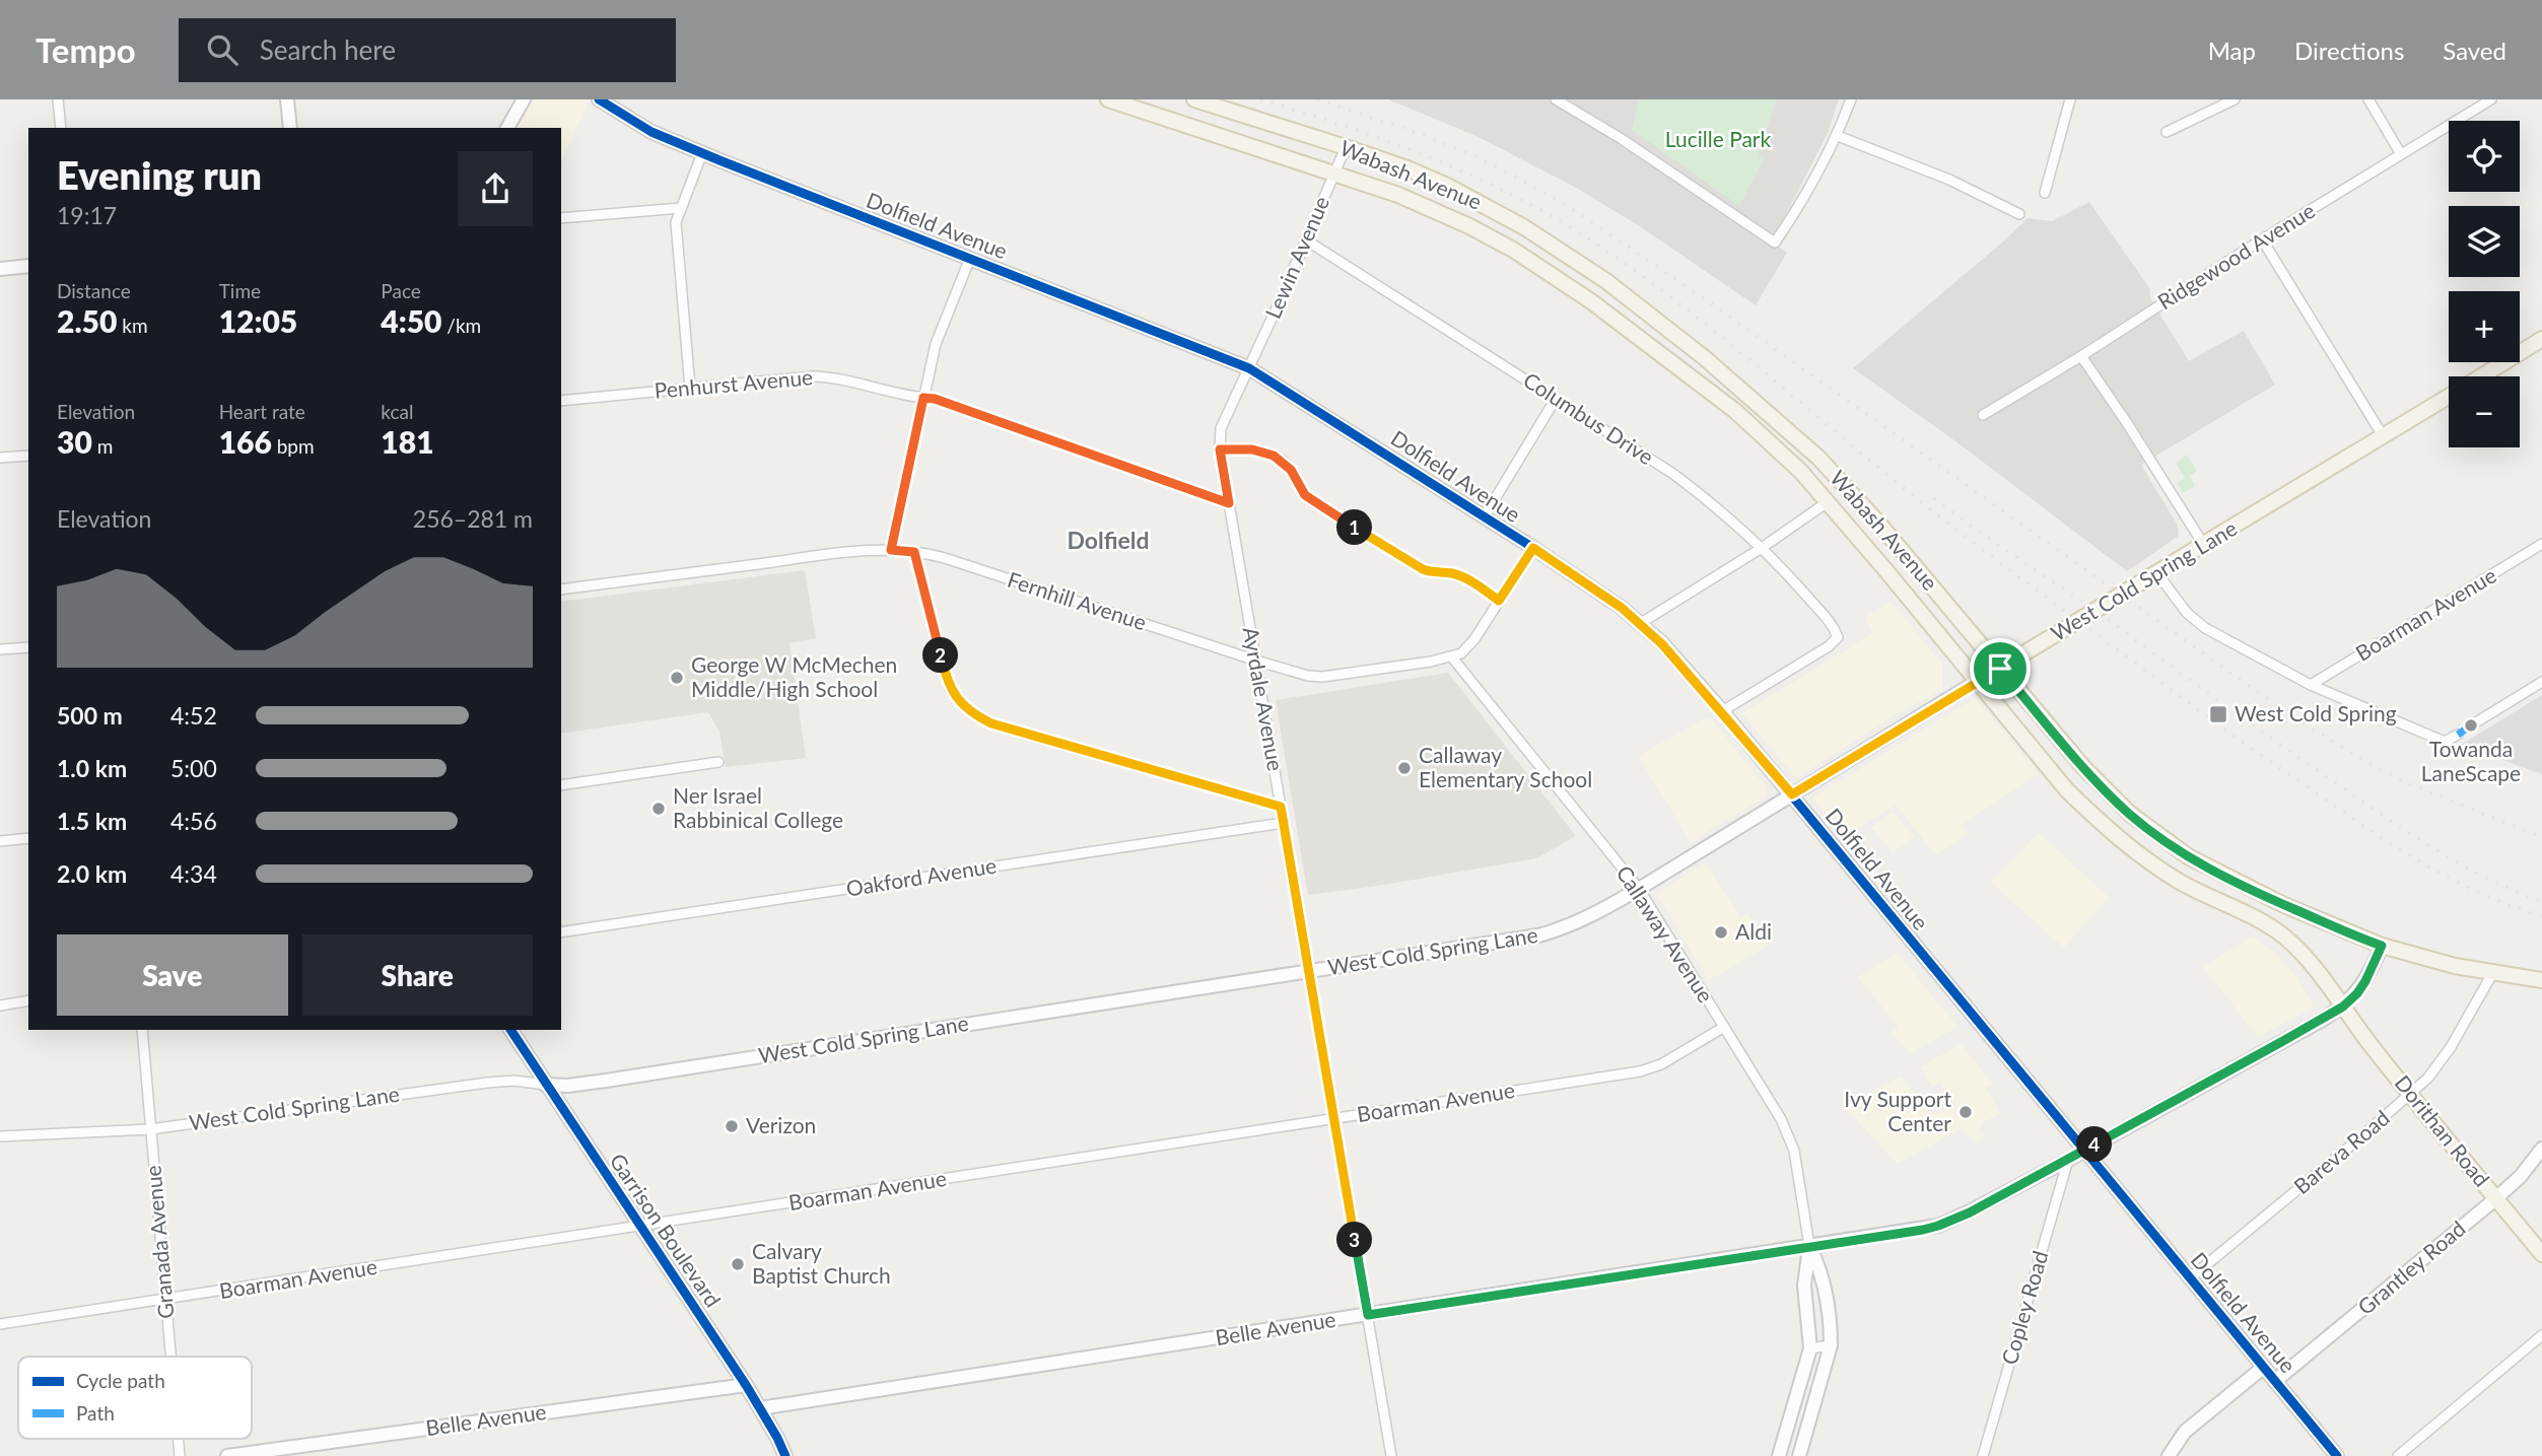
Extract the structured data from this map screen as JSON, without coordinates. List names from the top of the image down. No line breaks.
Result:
{"streets":{"main road":["Wabash Avenue","West Cold Spring Lane","Dorithan Road"],"street":["Dolfield Avenue","Ridgewood Avenue","Lewin Avenue","Penhurst Avenue","Columbus Drive","Fernhill Avenue","Boarman Avenue","Ayrdale Avenue","Oakford Avenue","Callaway Avenue","Bareva Road","Garrison Boulevard","Granada Avenue","Grantley Road","Copley Road","Belle Avenue"]},"crossings":[["Wabash Avenue","Lewin Avenue"],["Wabash Avenue","West Cold Spring Lane"],["Wabash Avenue","Dorithan Road"],["Wabash Avenue","Bareva Road"],["Wabash Avenue","Belle Avenue"],["Dolfield Avenue","Lewin Avenue"],["Dolfield Avenue","Columbus Drive"],["Dolfield Avenue","West Cold Spring Lane"],["Dolfield Avenue","Ayrdale Avenue"],["Dolfield Avenue","Bareva Road"],["Dolfield Avenue","Grantley Road"],["Dolfield Avenue","Belle Avenue"],["Lewin Avenue","Columbus Drive"],["Lewin Avenue","Ayrdale Avenue"],["Penhurst Avenue","Ayrdale Avenue"],["West Cold Spring Lane","Ayrdale Avenue"],["West Cold Spring Lane","Callaway Avenue"],["West Cold Spring Lane","Garrison Boulevard"],["West Cold Spring Lane","Granada Avenue"],["Fernhill Avenue","Ayrdale Avenue"],["Fernhill Avenue","Callaway Avenue"],["Boarman Avenue","Ayrdale Avenue"],["Boarman Avenue","Callaway Avenue"],["Boarman Avenue","Garrison Boulevard"],["Boarman Avenue","Granada Avenue"],["Ayrdale Avenue","Oakford Avenue"],["Ayrdale Avenue","Belle Avenue"],["Callaway Avenue","Belle Avenue"],["Dorithan Road","Bareva Road"],["Dorithan Road","Grantley Road"],["Dorithan Road","Belle Avenue"],["Garrison Boulevard","Belle Avenue"],["Copley Road","Belle Avenue"]],"districts":["Dolfield"],"parks":["Lucille Park"],"places":{"other":["George W McMechen Middle/High School","Towanda LaneScape","Callaway Elementary School","Ner Israel Rabbinical College","Aldi","Ivy Support Center","Verizon","Calvary Baptist Church"],"transit":["West Cold Spring"]},"legend":["Cycle path","Path"],"page":{"header":"Tempo","search":"Search here","nav":["Map","Directions","Saved"],"map_buttons":["+","−"],"heading":["Evening run","19:17"],"stats":[["Distance","2.50 km"],["Time","12:05"],["Pace","4:50 /km"],["Elevation","30 m"],["Heart rate","166 bpm"],["kcal","181"]],"chart":["Elevation","256–281 m"],"pins":["1","2","4","3"],"list":[{"name":"500 m","note":"4:52"},{"name":"1.0 km","note":"5:00"},{"name":"1.5 km","note":"4:56"},{"name":"2.0 km","note":"4:34"}],"buttons":["Save","Share"]}}
